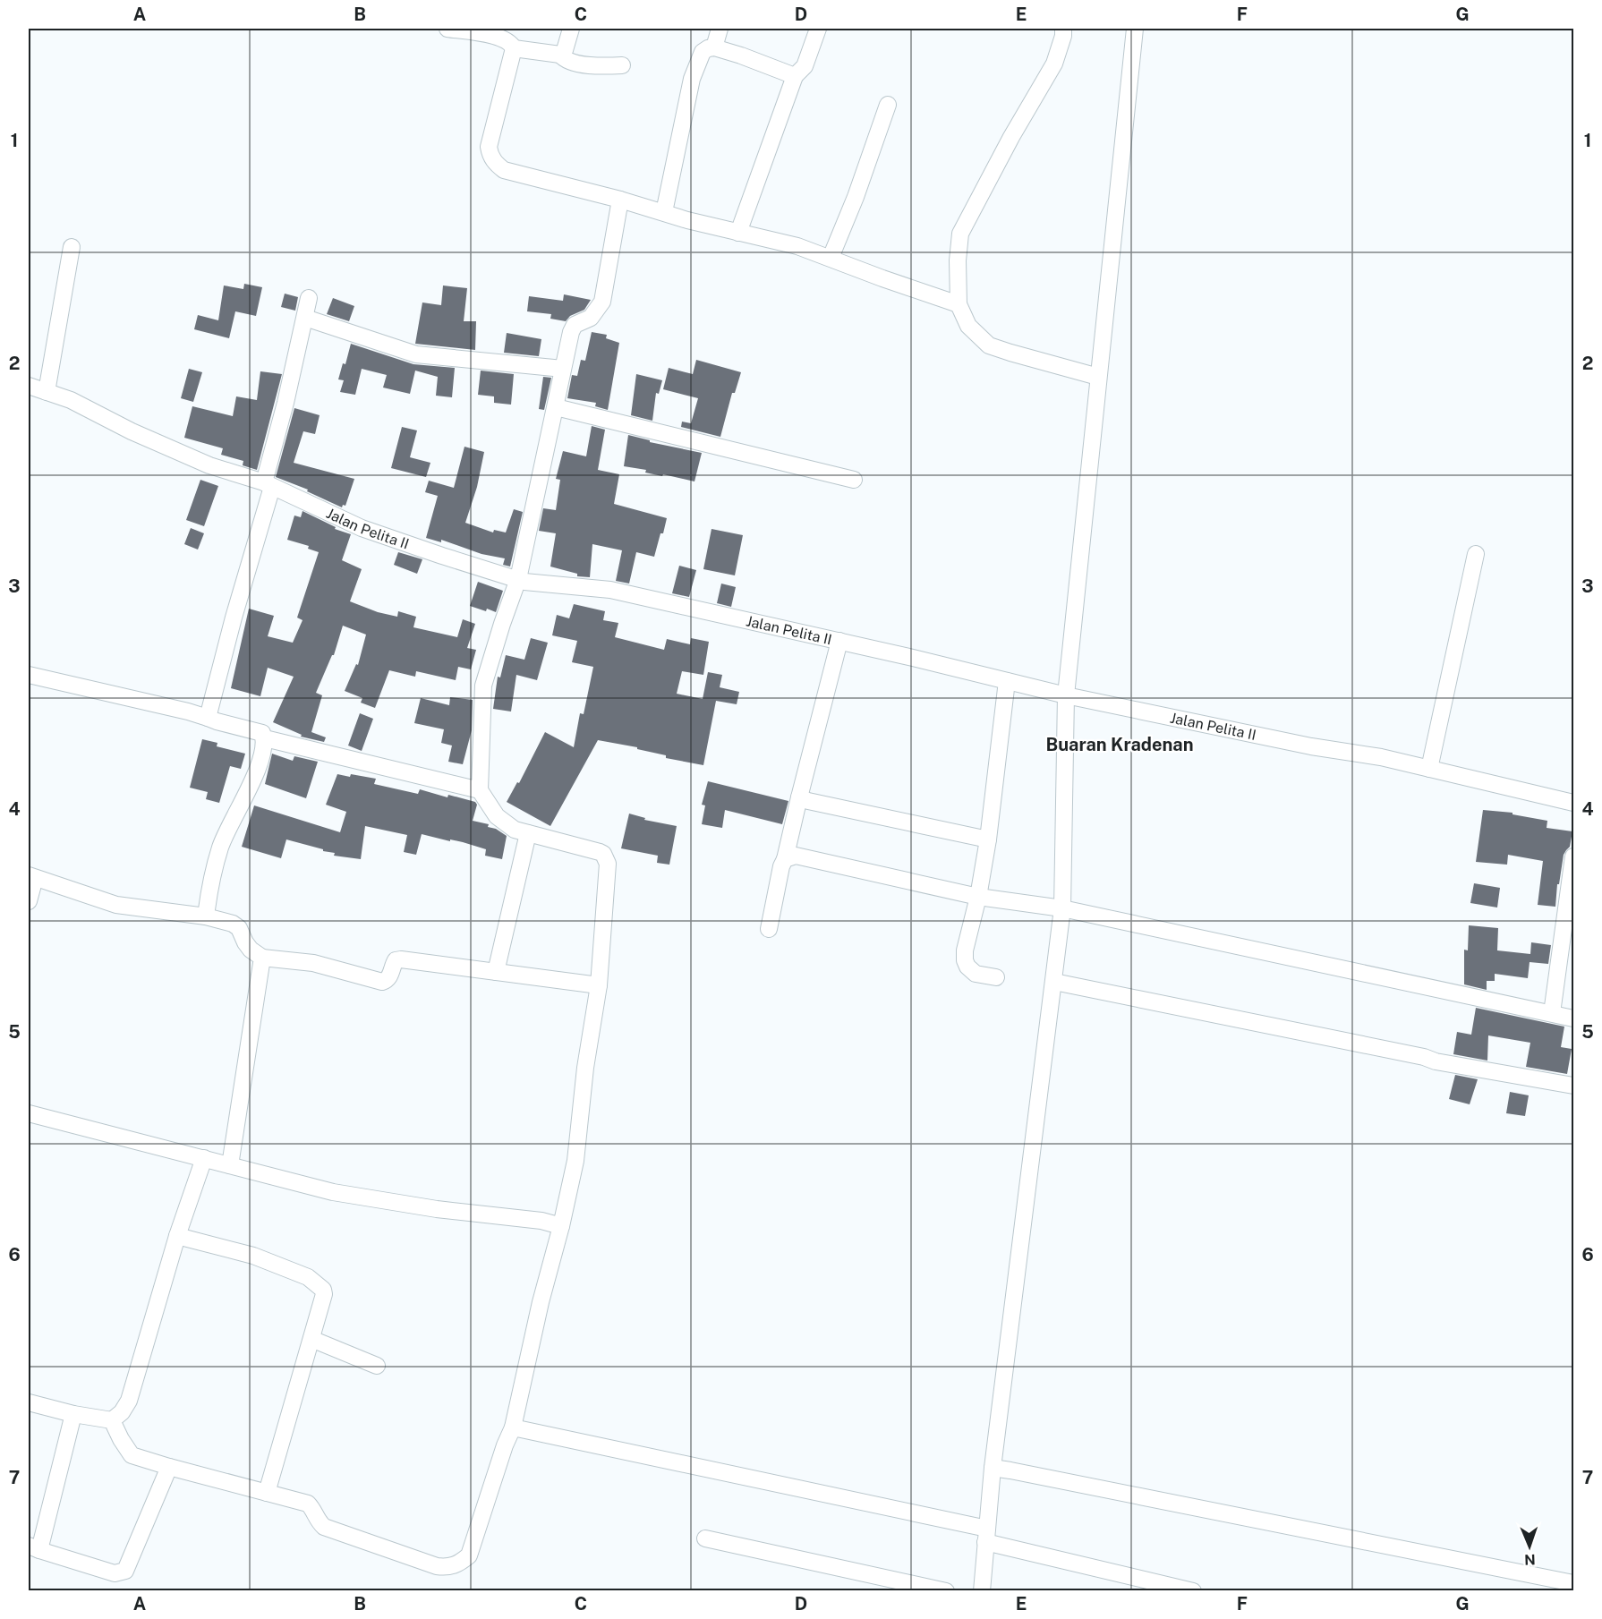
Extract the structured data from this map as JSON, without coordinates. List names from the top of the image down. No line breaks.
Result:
{"streets":{"street":["Jalan Pelita II"]},"districts":["Buaran Kradenan"],"north":"bottom","grid":{"columns":["A","B","C","D","E","F","G"],"rows":["1","2","3","4","5","6","7"]}}
